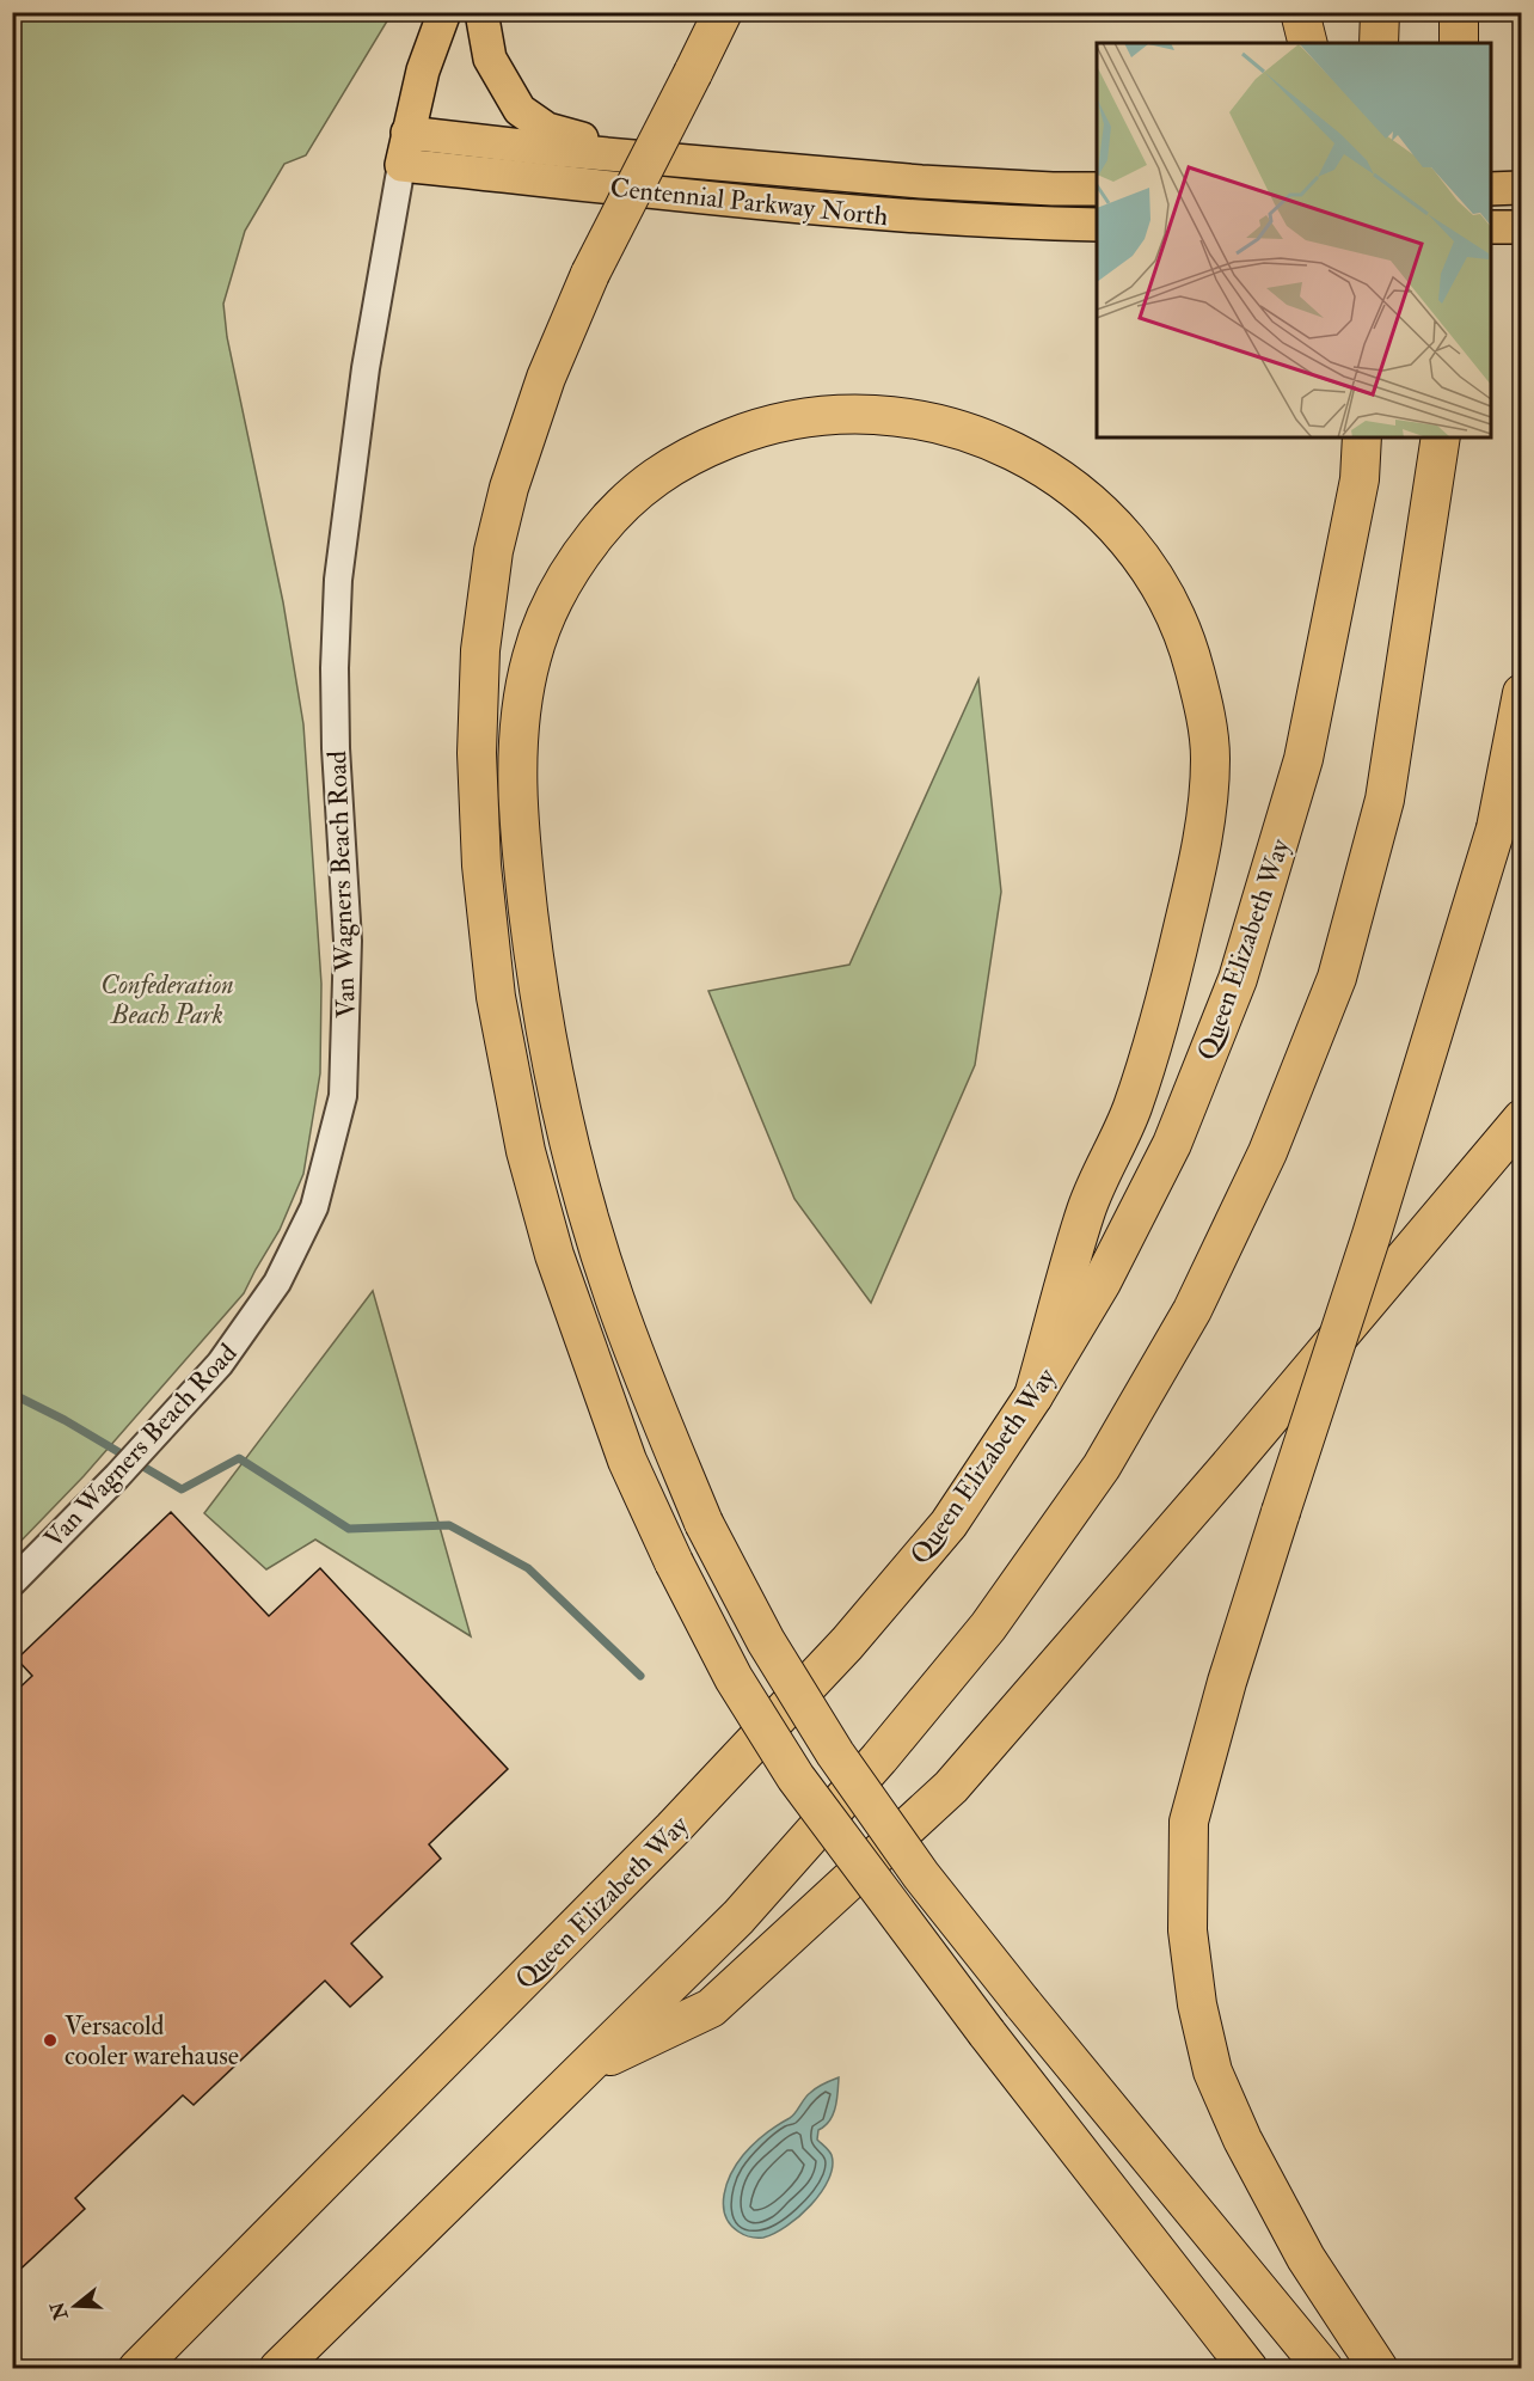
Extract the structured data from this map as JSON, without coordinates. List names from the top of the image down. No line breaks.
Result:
{"streets":{"highway":["Queen Elizabeth Way"],"main road":["Centennial Parkway North"],"street":["Van Wagners Beach Road"]},"crossings":[["Centennial Parkway North","Van Wagners Beach Road"]],"parks":["Confederation Beach Park"],"places":["Versacold cooler warehause"],"north":"left"}
